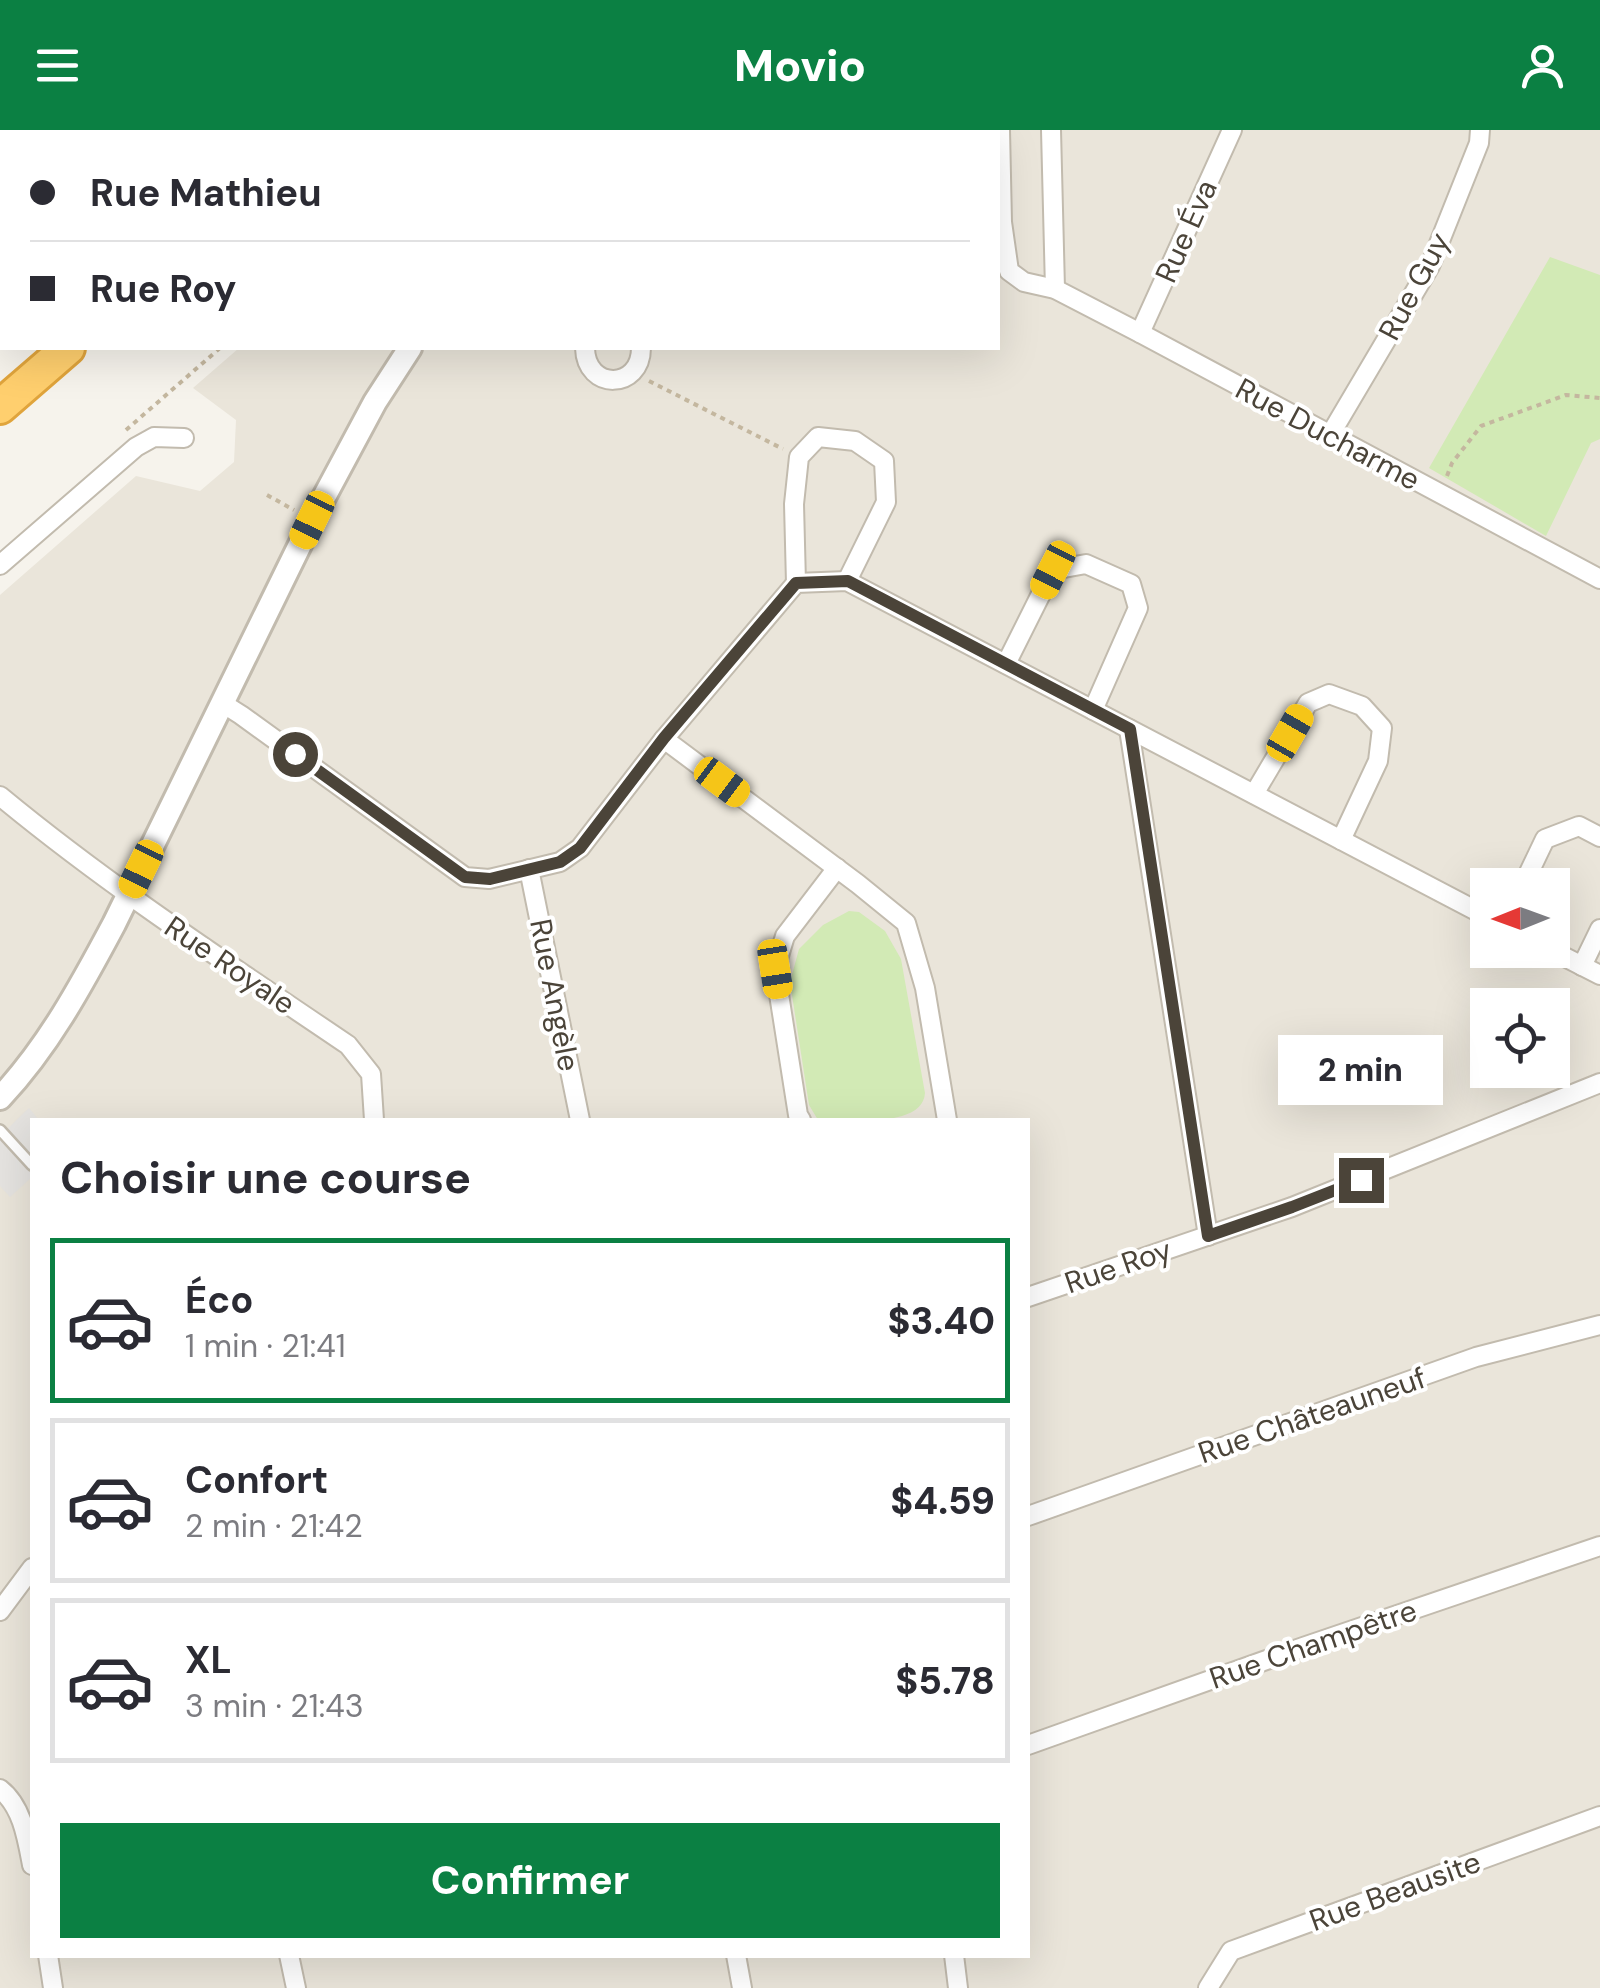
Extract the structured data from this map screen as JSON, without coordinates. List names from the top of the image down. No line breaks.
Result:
{"streets":{"street":["Rue Éva","Rue Guy","Rue Ducharme","Rue Royale","Rue Angèle","Rue Roy","Rue Châteauneuf","Rue Champêtre","Rue Beausite"]},"crossings":[["Rue Éva","Rue Ducharme"],["Rue Guy","Rue Ducharme"]],"north":"left","page":{"header":"Movio","banner":["Rue Mathieu","Rue Roy"],"bubble":"2 min","heading":"Choisir une course","list":[{"name":"Éco","note":"1 min · 21:41","value":"$3.40"},{"name":"Confort","note":"2 min · 21:42","value":"$4.59"},{"name":"XL","note":"3 min · 21:43","value":"$5.78"}],"buttons":"Confirmer"}}
